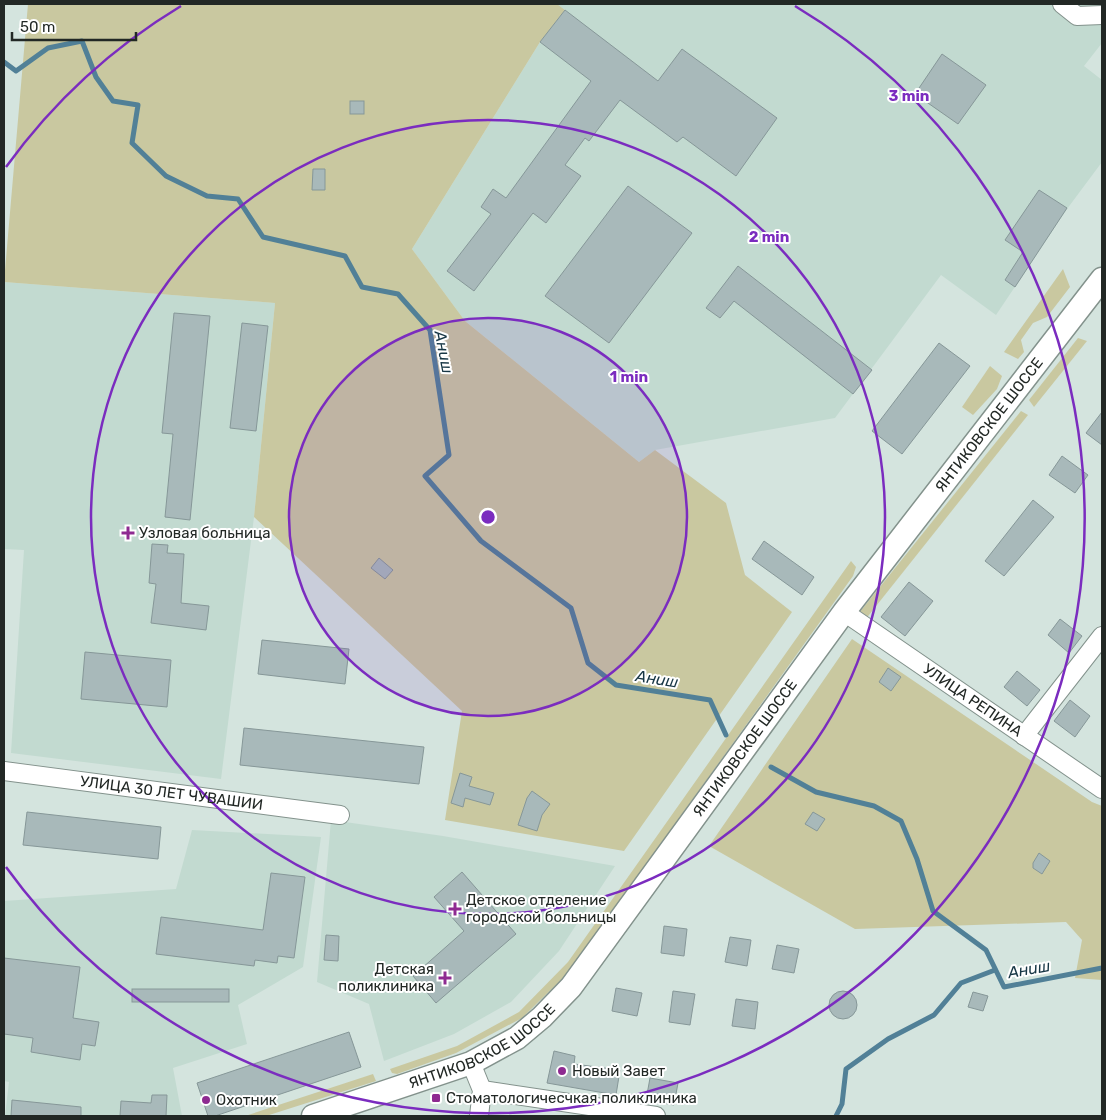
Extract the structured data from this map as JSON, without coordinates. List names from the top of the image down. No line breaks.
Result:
{"streets":{"main road":["ЯНТИКОВСКОЕ ШОССЕ"],"street":["УЛИЦА РЕПИНА","УЛИЦА 30 ЛЕТ ЧУВАШИИ"]},"crossings":[["ЯНТИКОВСКОЕ ШОССЕ","УЛИЦА РЕПИНА"]],"water":["Аниш"],"places":{"health":["Узловая больница","Детское отделение городской больницы","Детская поликлиника"],"other":["Новый Завет","Охотник"],"transit":["Стоматологичесчкая поликлиника"]},"scale_bar":"50 m","rings":["3 min","2 min","1 min"]}
